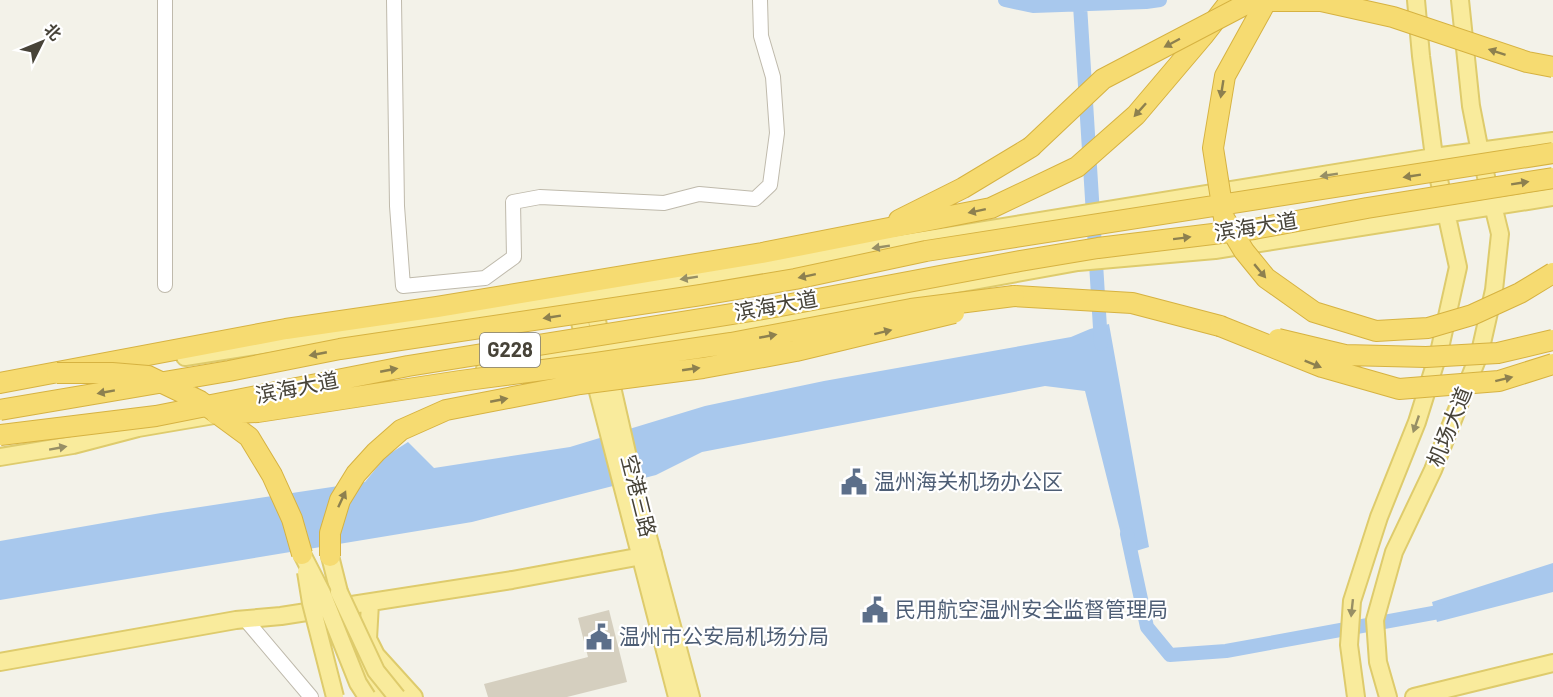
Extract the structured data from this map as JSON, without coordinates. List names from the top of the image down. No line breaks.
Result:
{"streets":{"highway":["滨海大道","G228"],"main road":["机场大道","空港三路"]},"places":{"public building":["温州海关机场办公区","民用航空温州安全监督管理局","温州市公安局机场分局"]},"north":"top right"}
